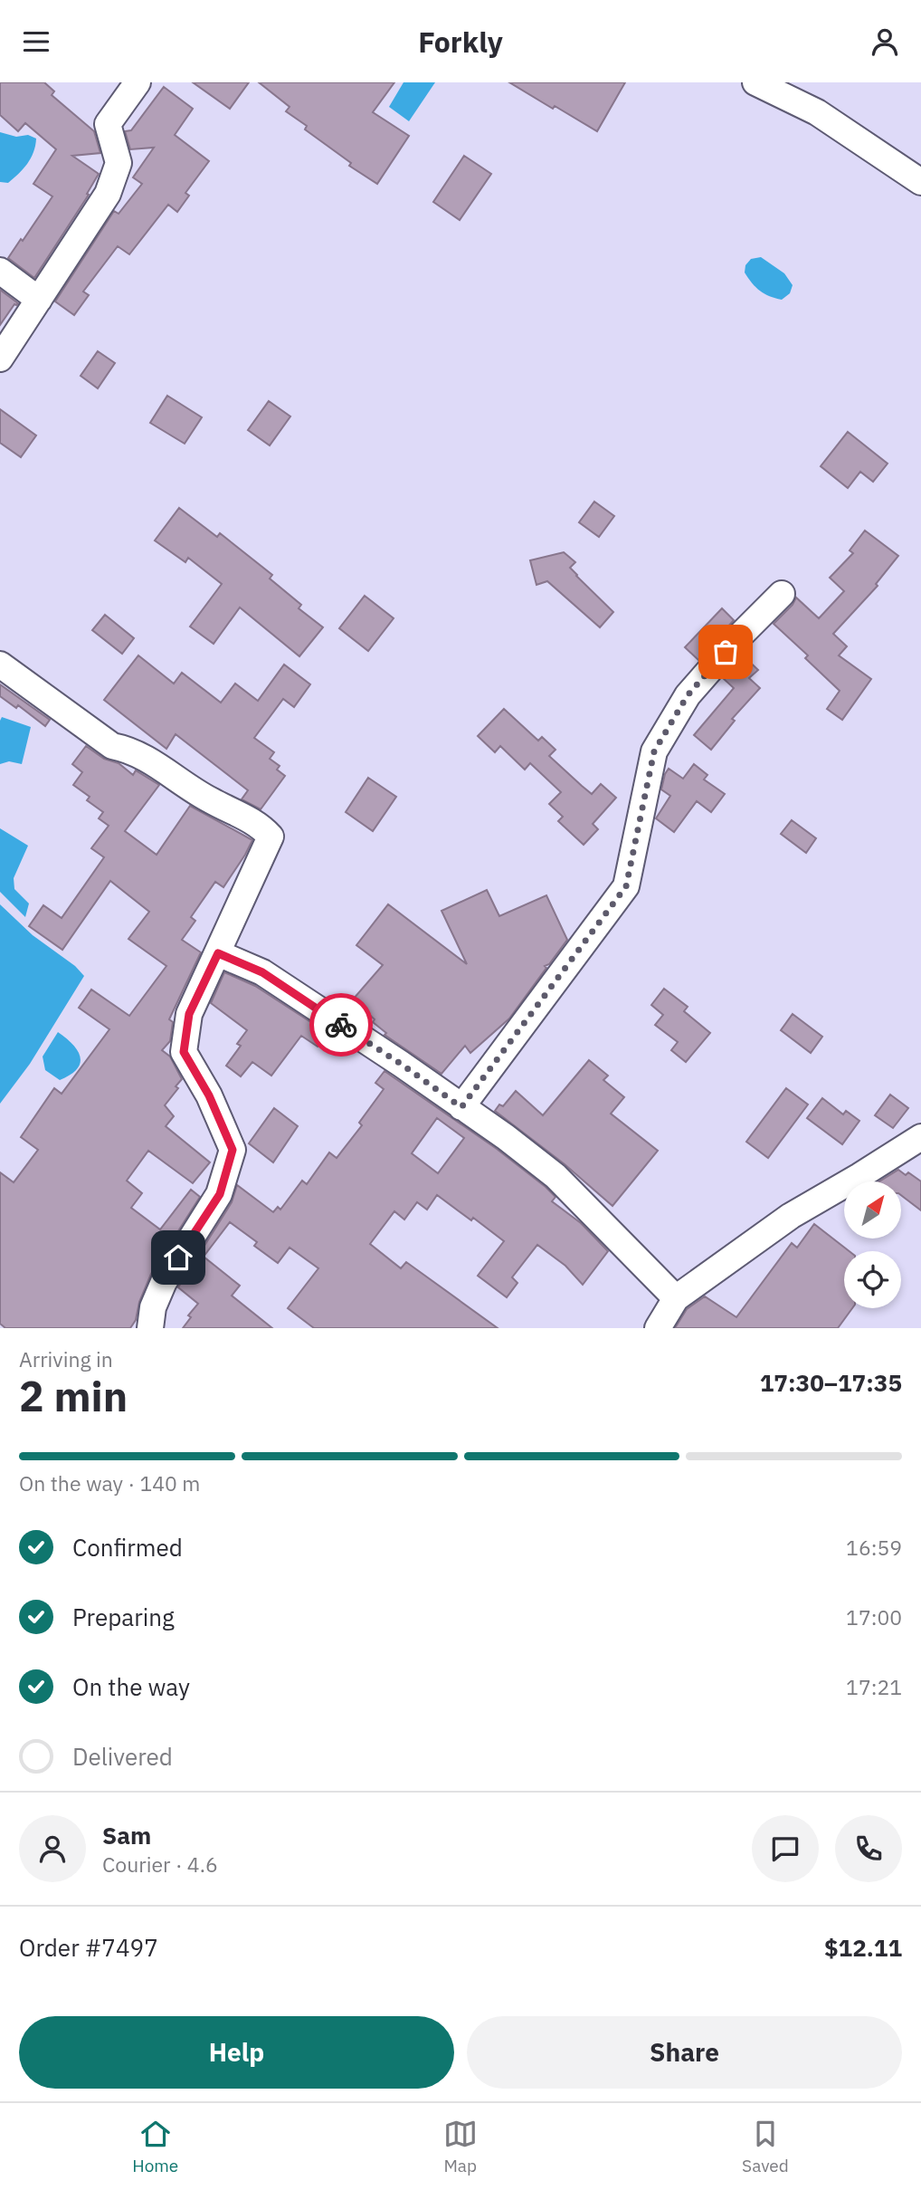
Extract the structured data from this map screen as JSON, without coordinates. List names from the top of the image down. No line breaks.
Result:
{"north":"top right","page":{"header":"Forkly","heading":["2 min","Arriving in","17:30–17:35"],"panel":["Sam","Courier · 4.6","Order #7497","$12.11"],"bar":"On the way · 140 m","list":[["Confirmed","16:59"],["Preparing","17:00"],["On the way","17:21"],"Delivered"],"buttons":["Help","Share"],"tabs":["Home","Map","Saved"]}}
